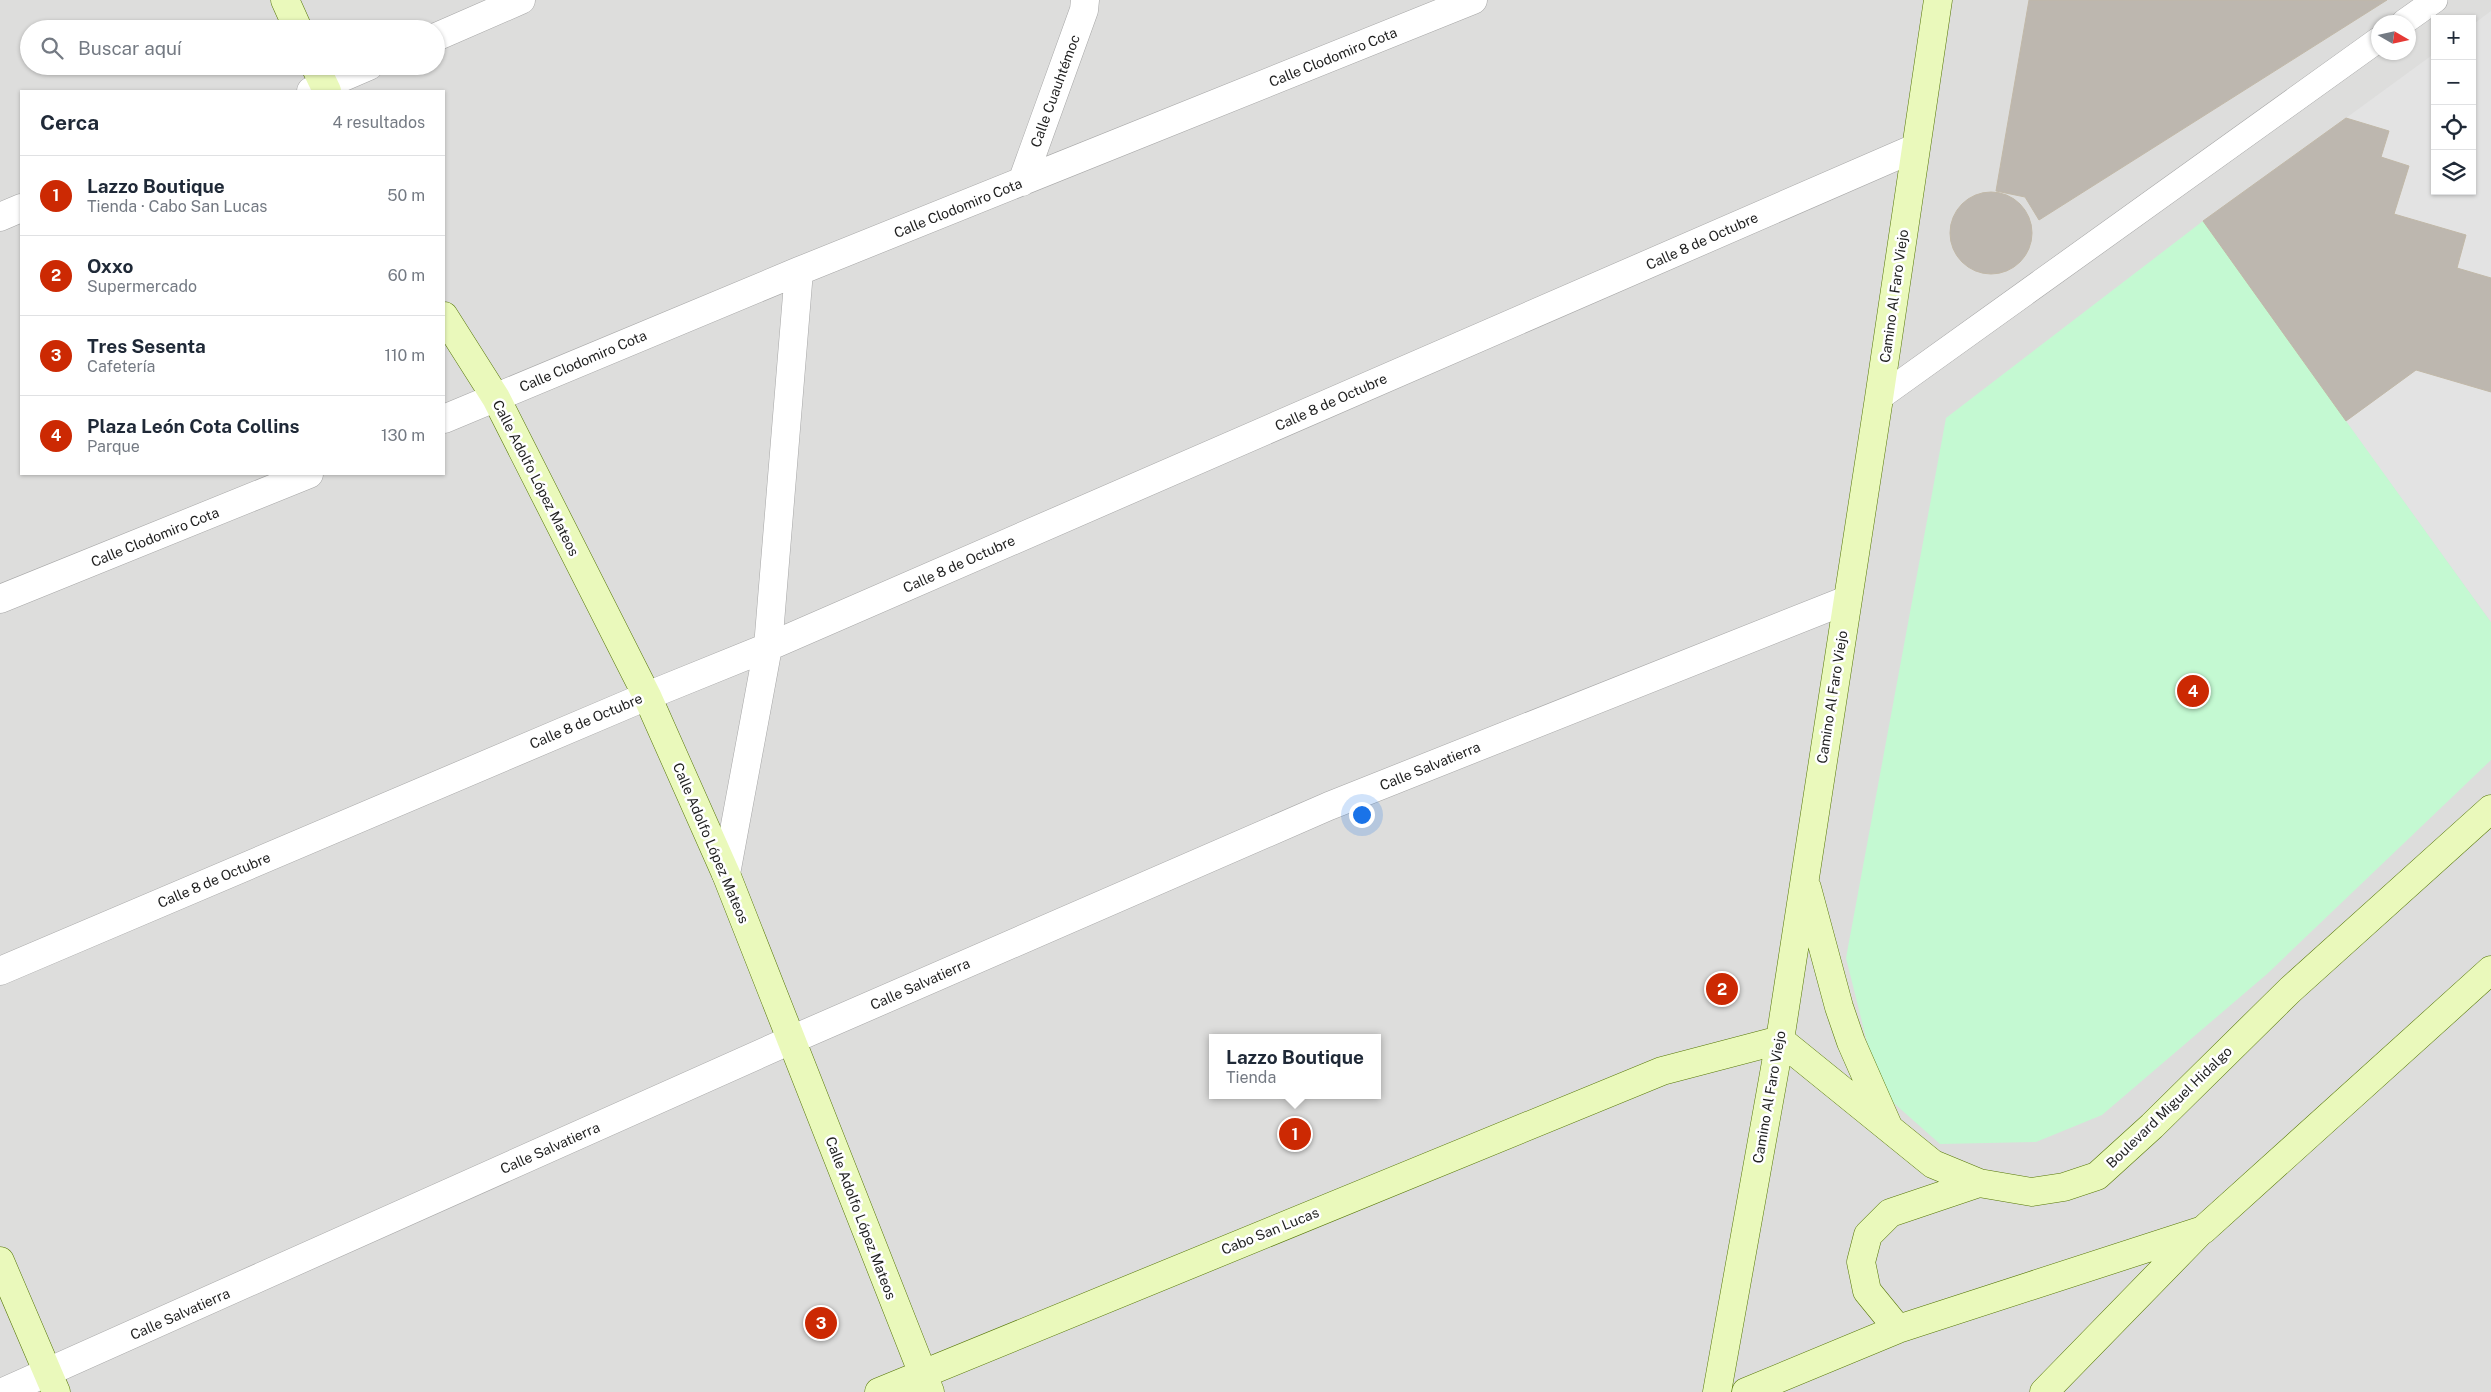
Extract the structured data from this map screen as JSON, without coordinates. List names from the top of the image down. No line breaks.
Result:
{"streets":{"main road":["Camino Al Faro Viejo","Calle Adolfo López Mateos","Boulevard Miguel Hidalgo","Cabo San Lucas"],"street":["Calle Clodomiro Cota","Calle Cuauhtémoc","Calle 8 de Octubre","Calle Salvatierra"]},"crossings":[["Calle Clodomiro Cota","Calle Cuauhtémoc"],["Calle Clodomiro Cota","Calle Adolfo López Mateos"],["Calle 8 de Octubre","Camino Al Faro Viejo"],["Calle 8 de Octubre","Calle Adolfo López Mateos"],["Camino Al Faro Viejo","Calle Salvatierra"],["Camino Al Faro Viejo","Boulevard Miguel Hidalgo"],["Camino Al Faro Viejo","Cabo San Lucas"],["Calle Adolfo López Mateos","Calle Salvatierra"],["Calle Adolfo López Mateos","Cabo San Lucas"],["Boulevard Miguel Hidalgo","Cabo San Lucas"]],"north":"right","page":{"map_buttons":["+","−"],"search":"Buscar aquí","heading":["Cerca","4 resultados"],"list":[{"mark":"1","name":"Lazzo Boutique","note":"Tienda · Cabo San Lucas","value":"50 m"},{"mark":"2","name":"Oxxo","note":"Supermercado","value":"60 m"},{"mark":"3","name":"Tres Sesenta","note":"Cafetería","value":"110 m"},{"mark":"4","name":"Plaza León Cota Collins","note":"Parque","value":"130 m"}],"pins":["4","2","1","3"],"popup":["Lazzo Boutique","Tienda"]}}
